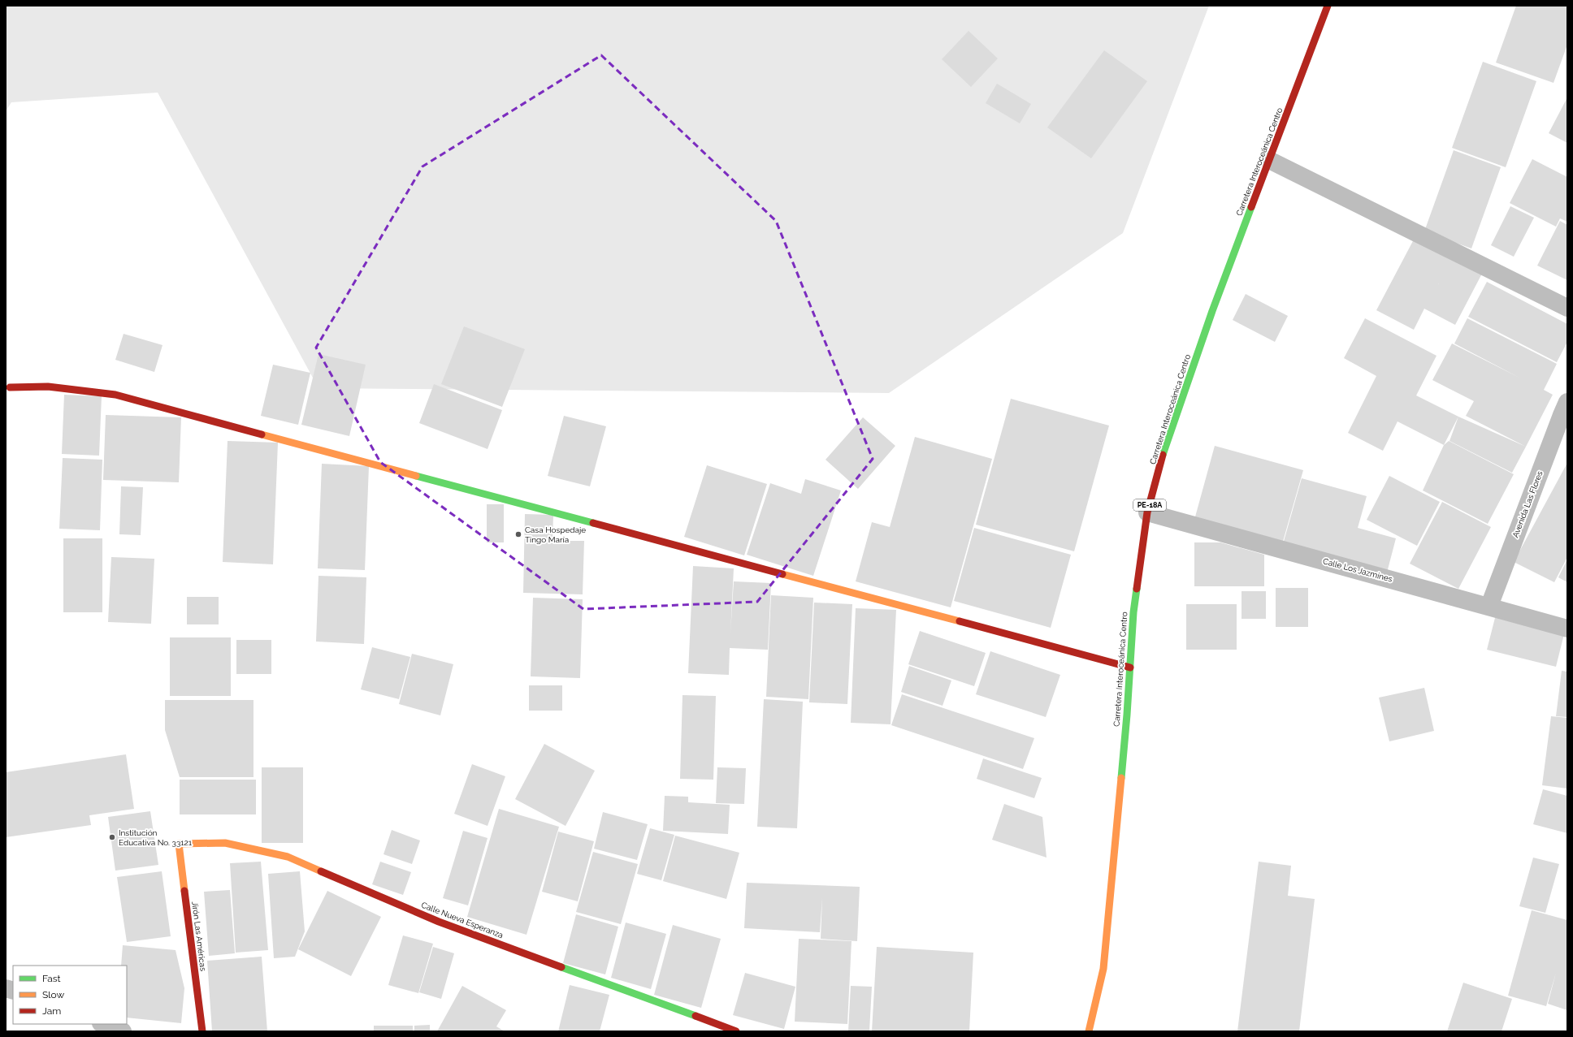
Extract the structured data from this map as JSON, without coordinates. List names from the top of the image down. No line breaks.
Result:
{"streets":{"main road":["Carretera Interoceánica Centro","PE-18A","Calle Nueva Esperanza","Jirón Las Américas"],"street":["Avenida Las Flores","Calle Los Jazmines"]},"crossings":[["Carretera Interoceánica Centro","Calle Los Jazmines"],["Avenida Las Flores","Calle Los Jazmines"],["Calle Nueva Esperanza","Jirón Las Américas"]],"places":["Casa Hospedaje Tingo María","Institución Educativa No. 33121"],"legend":["Fast","Slow","Jam"]}
